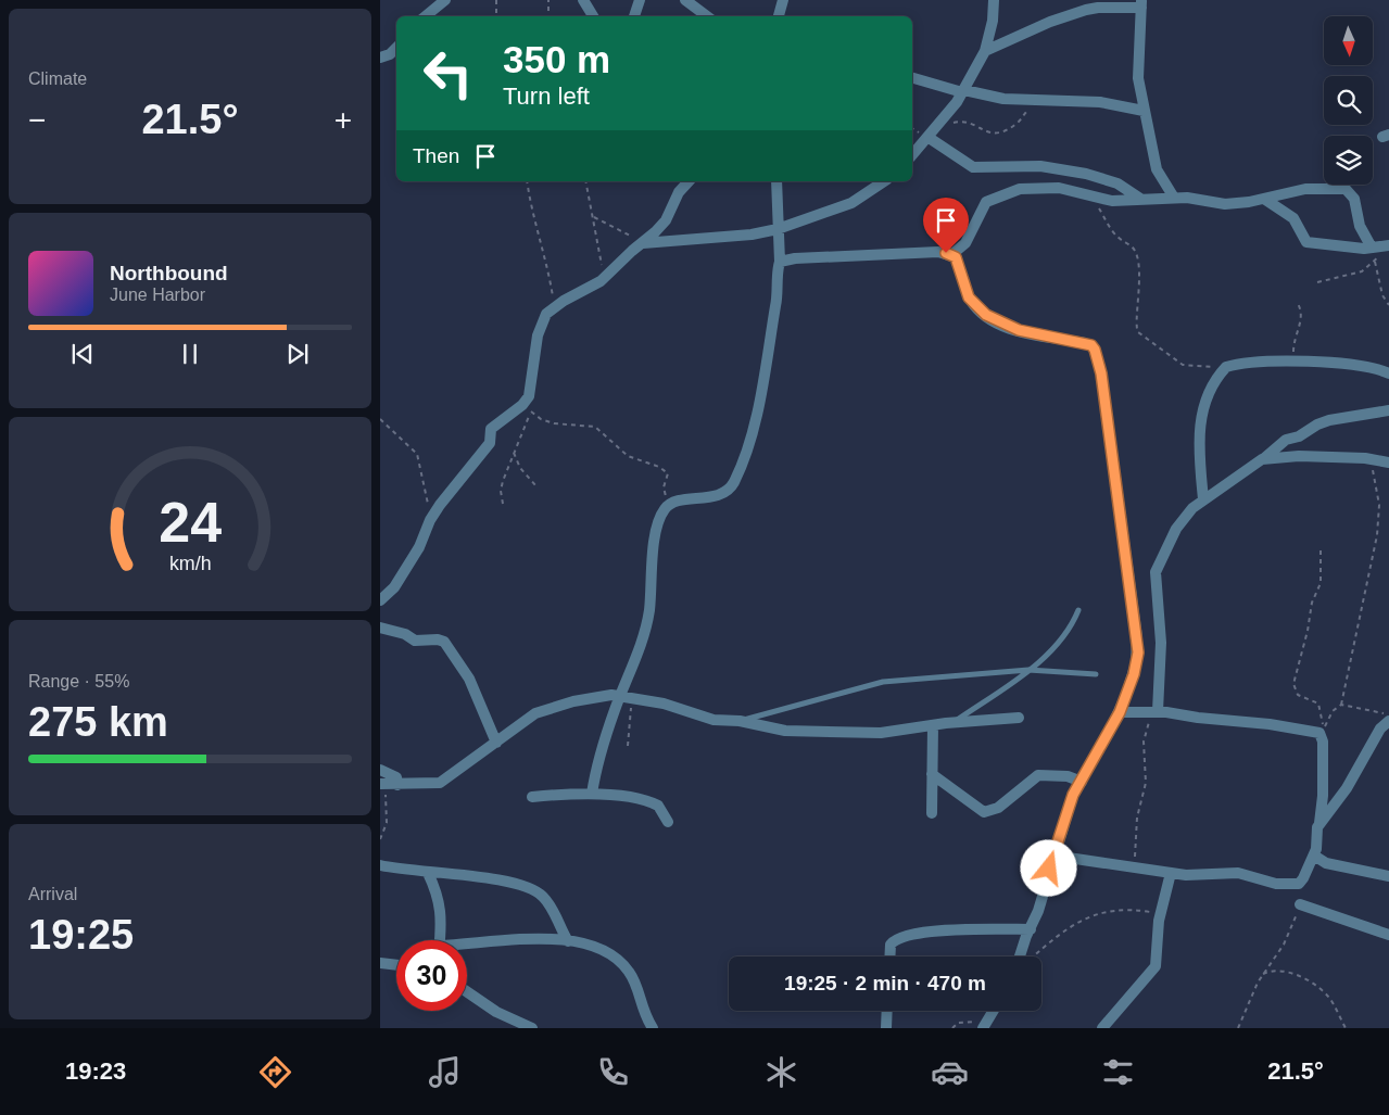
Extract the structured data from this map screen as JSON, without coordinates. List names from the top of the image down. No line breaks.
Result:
{"north":"bottom","page":{"tile":["Climate",["Range · 55%","275 km"],["Arrival","19:25"]],"turn":["350 m","Turn left"],"heat":["−","21.5°","+"],"then":"Then","song":["Northbound","June Harbor"],"limit":"30","trip":"19:25 · 2 min · 470 m","tabs":["19:23","21.5°"],"gauge":["24","km/h"]}}
